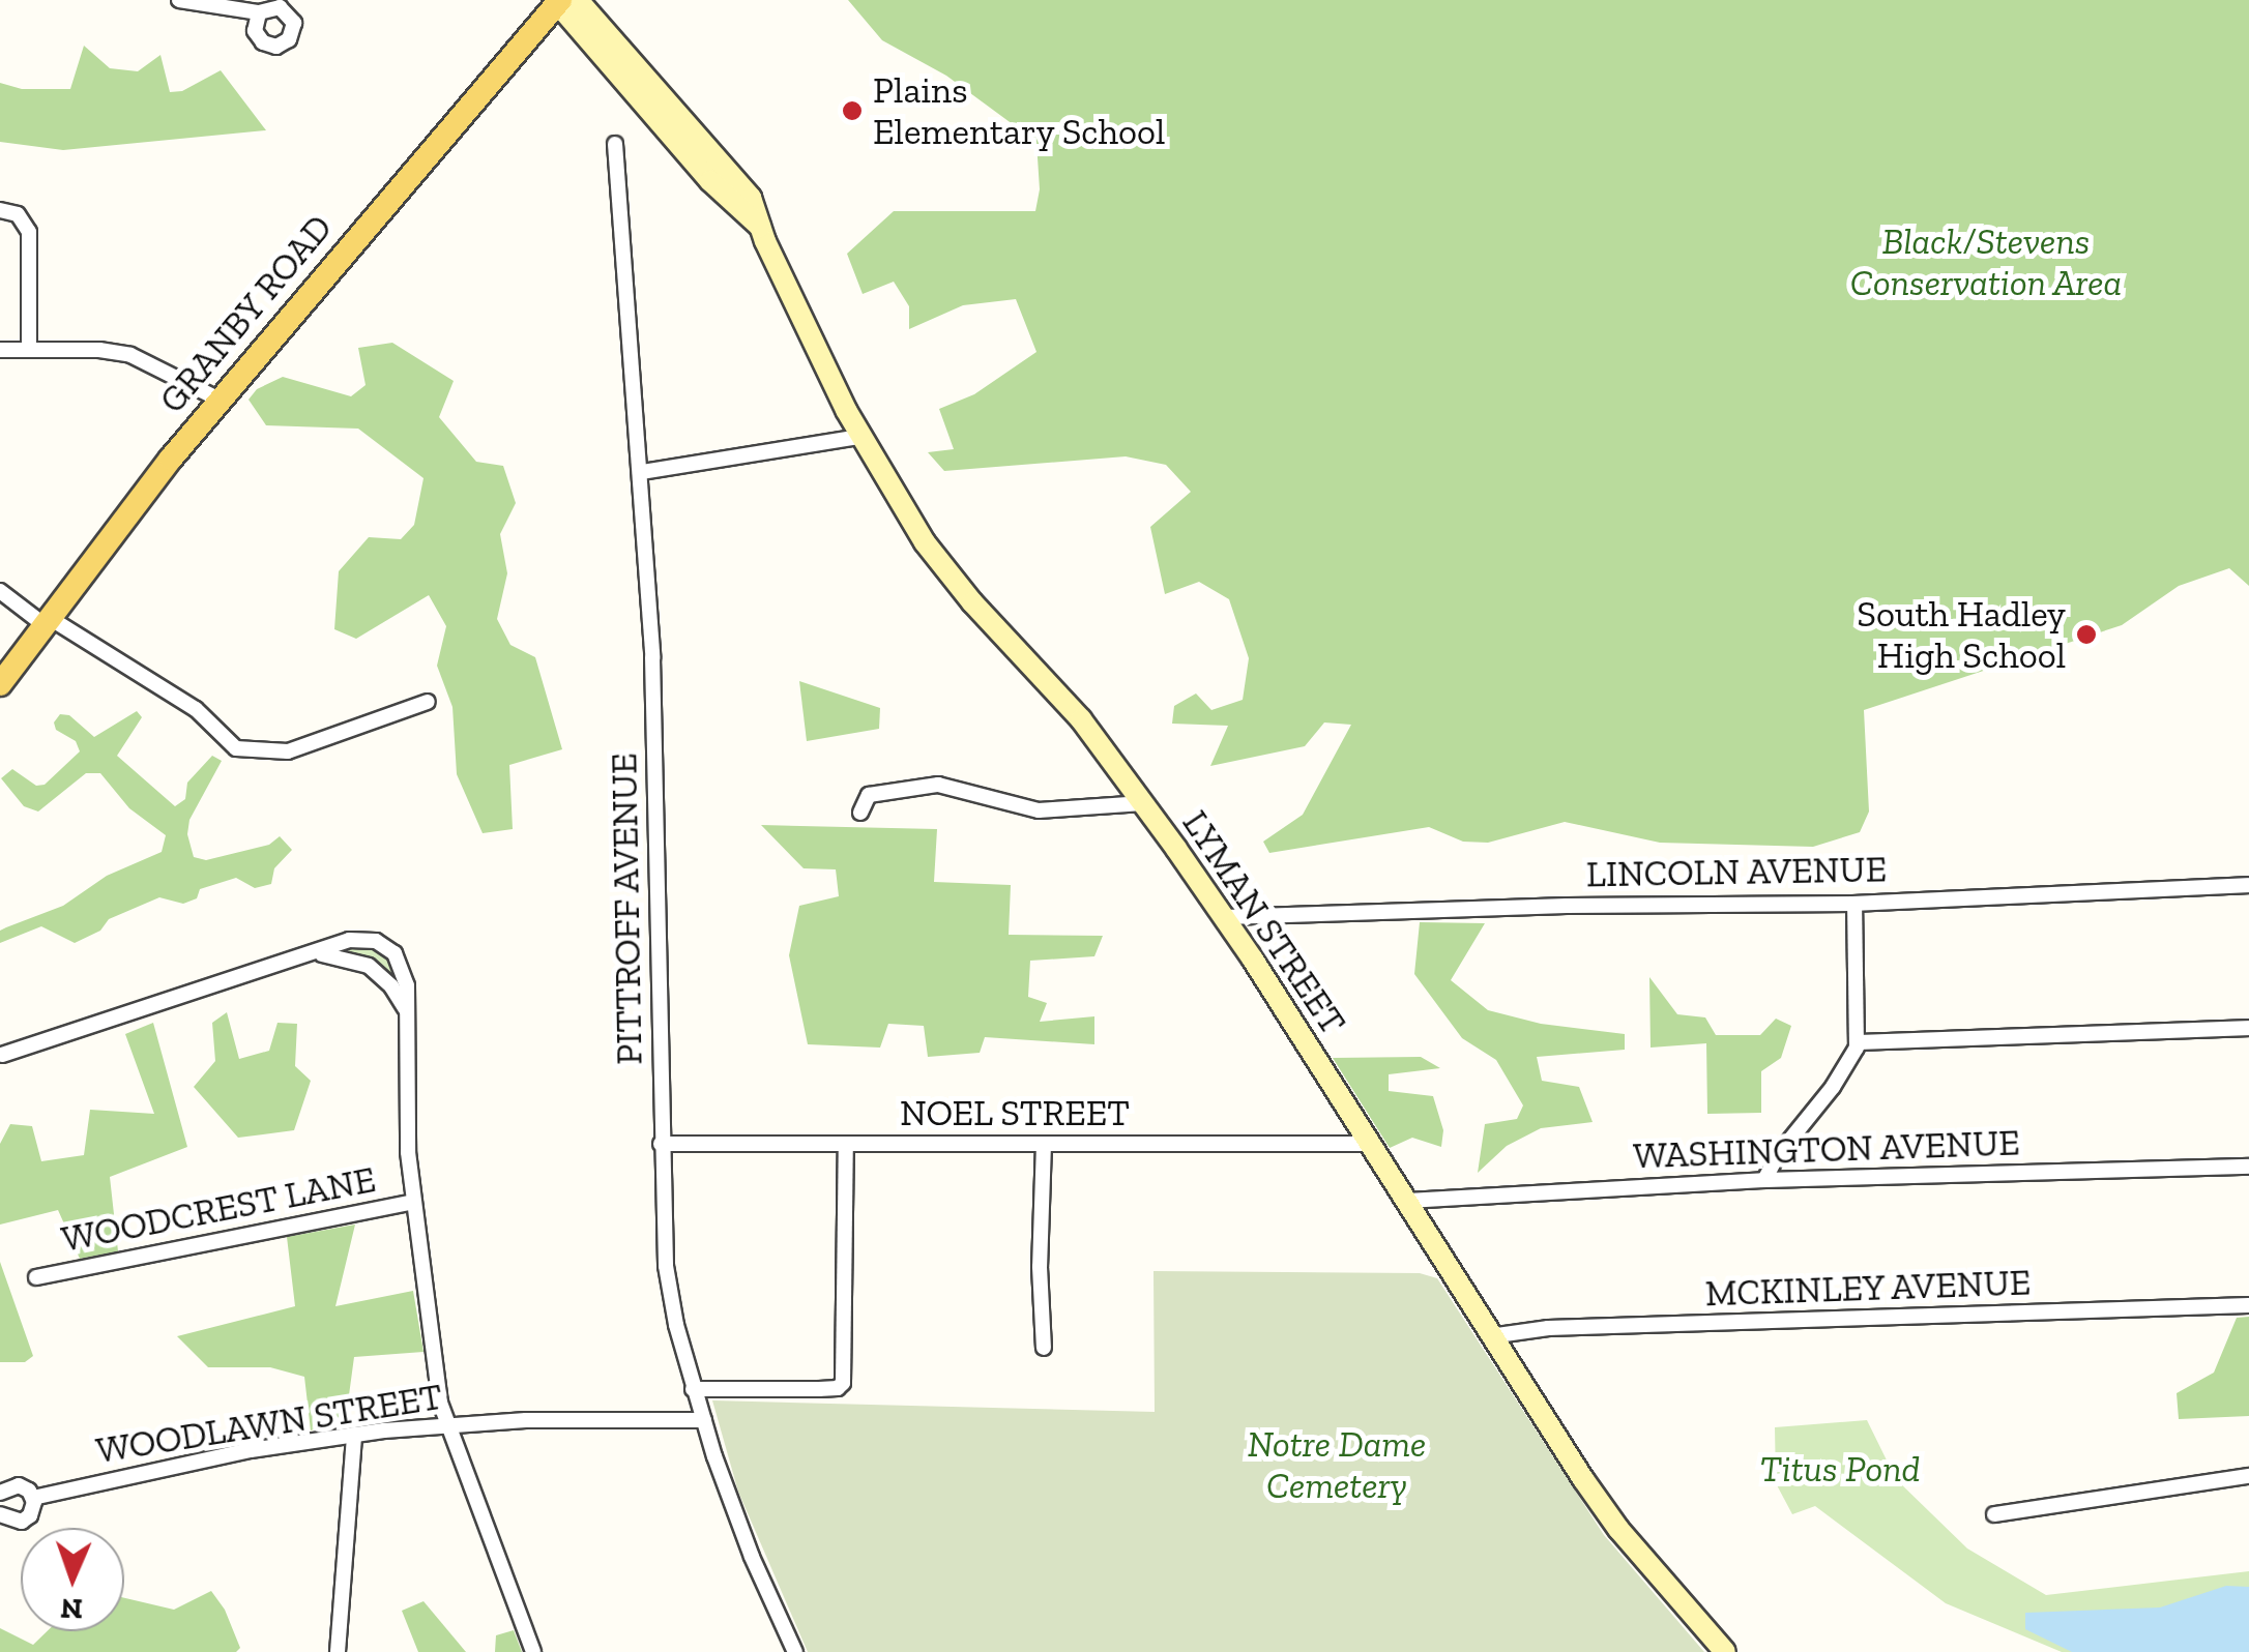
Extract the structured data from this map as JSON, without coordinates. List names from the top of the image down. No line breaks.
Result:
{"streets":{"main road":["GRANBY ROAD","LYMAN STREET"],"street":["LINCOLN AVENUE","PITTROFF AVENUE","NOEL STREET","WASHINGTON AVENUE","WOODCREST LANE","MCKINLEY AVENUE","WOODLAWN STREET"]},"crossings":[["GRANBY ROAD","LYMAN STREET"],["LINCOLN AVENUE","LYMAN STREET"],["PITTROFF AVENUE","NOEL STREET"],["PITTROFF AVENUE","WOODLAWN STREET"],["LYMAN STREET","NOEL STREET"],["LYMAN STREET","WASHINGTON AVENUE"],["LYMAN STREET","MCKINLEY AVENUE"]],"parks":["Black/Stevens Conservation Area","Notre Dame Cemetery","Titus Pond"],"places":["Plains Elementary School","South Hadley High School"],"north":"bottom"}
